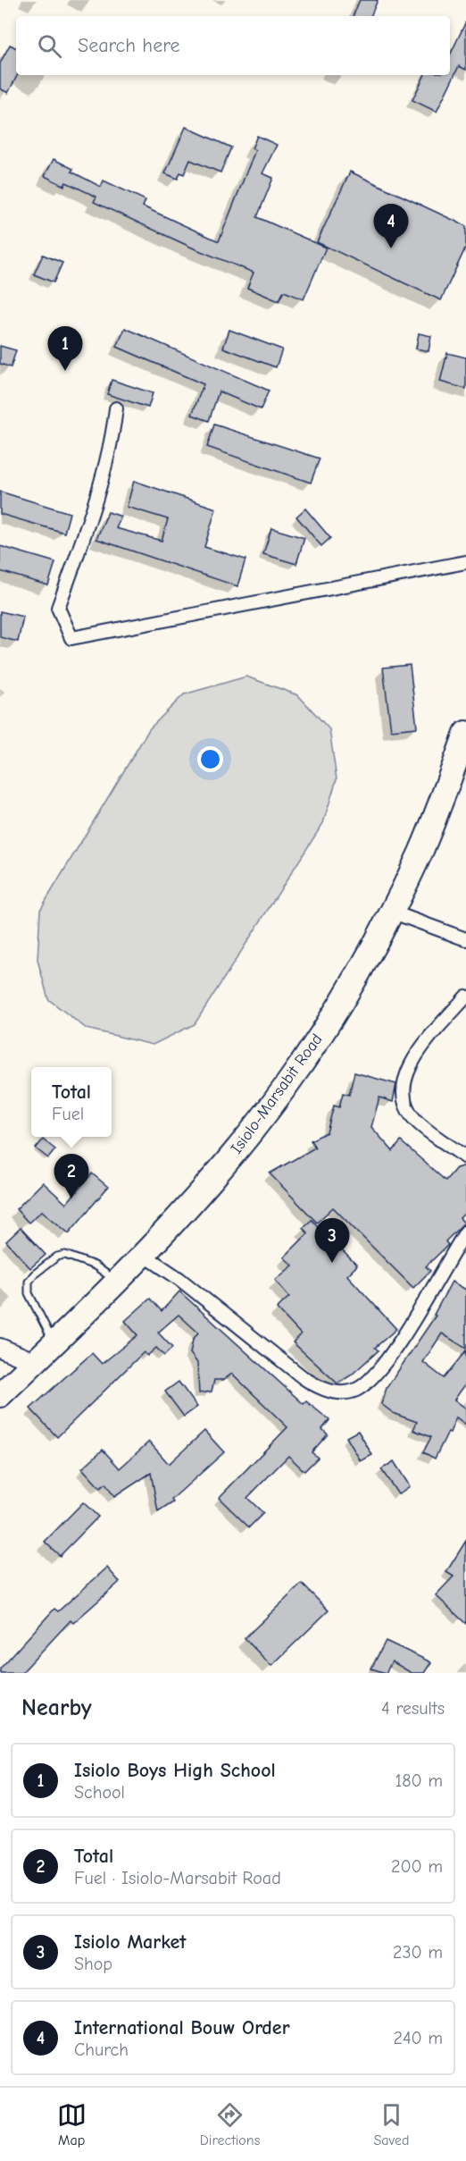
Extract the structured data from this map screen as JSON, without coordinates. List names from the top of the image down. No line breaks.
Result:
{"streets":{"highway":["Isiolo-Marsabit Road"]},"page":{"search":"Search here","pins":["4","1","2","3"],"popup":["Total","Fuel"],"heading":["Nearby","4 results"],"list":[{"mark":"1","name":"Isiolo Boys High School","note":"School","value":"180 m"},{"mark":"2","name":"Total","note":"Fuel · Isiolo-Marsabit Road","value":"200 m"},{"mark":"3","name":"Isiolo Market","note":"Shop","value":"230 m"},{"mark":"4","name":"International Bouw Order","note":"Church","value":"240 m"}],"nav":["Map","Directions","Saved"]}}
